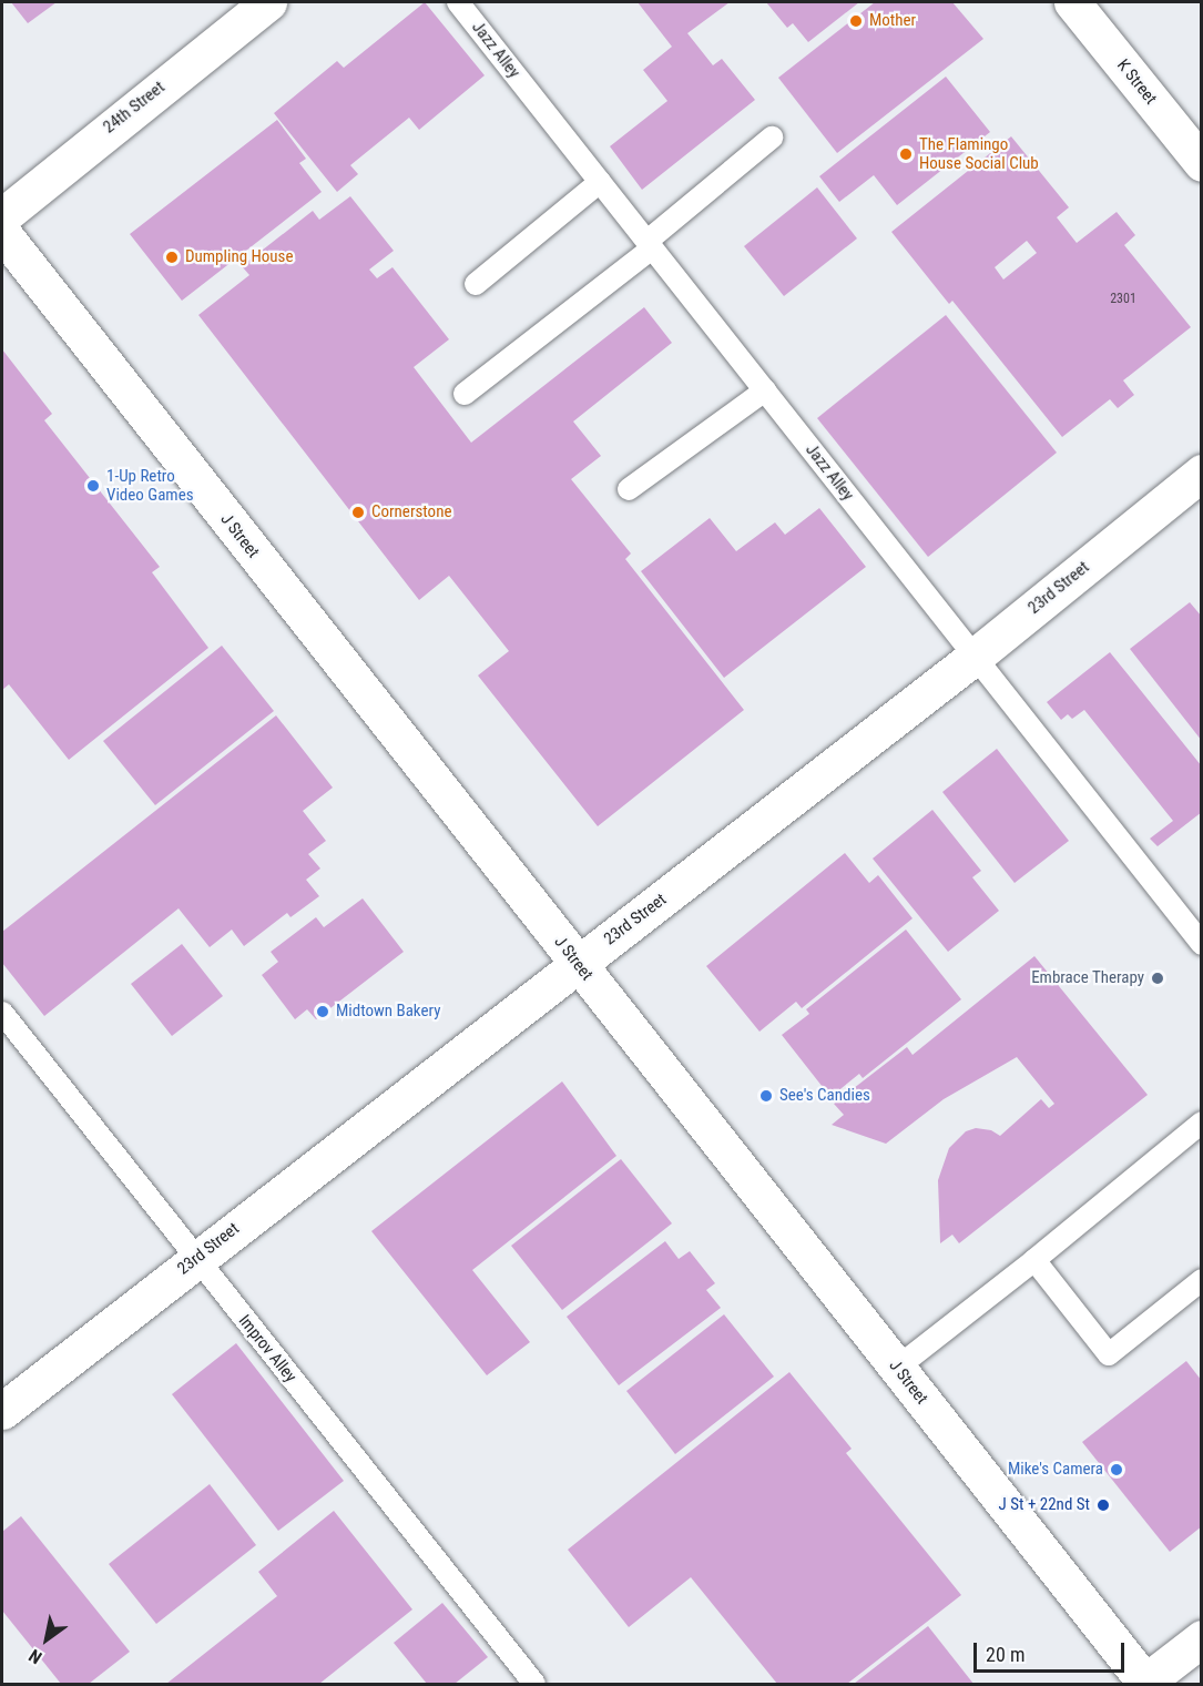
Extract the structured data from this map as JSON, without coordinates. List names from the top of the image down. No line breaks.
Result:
{"streets":{"street":["K Street","24th Street","J Street","23rd Street"],"lane":["Jazz Alley","Improv Alley"]},"crossings":[["Jazz Alley","23rd Street"],["J Street","23rd Street"],["23rd Street","Improv Alley"]],"places":["Mother","The Flamingo House Social Club","Dumpling House","1-Up Retro Video Games","Cornerstone","Embrace Therapy","Midtown Bakery","See's Candies","Mike's Camera","J St + 22nd St"],"house_numbers":["2301"],"scale_bar":"20 m","north":"bottom left"}
